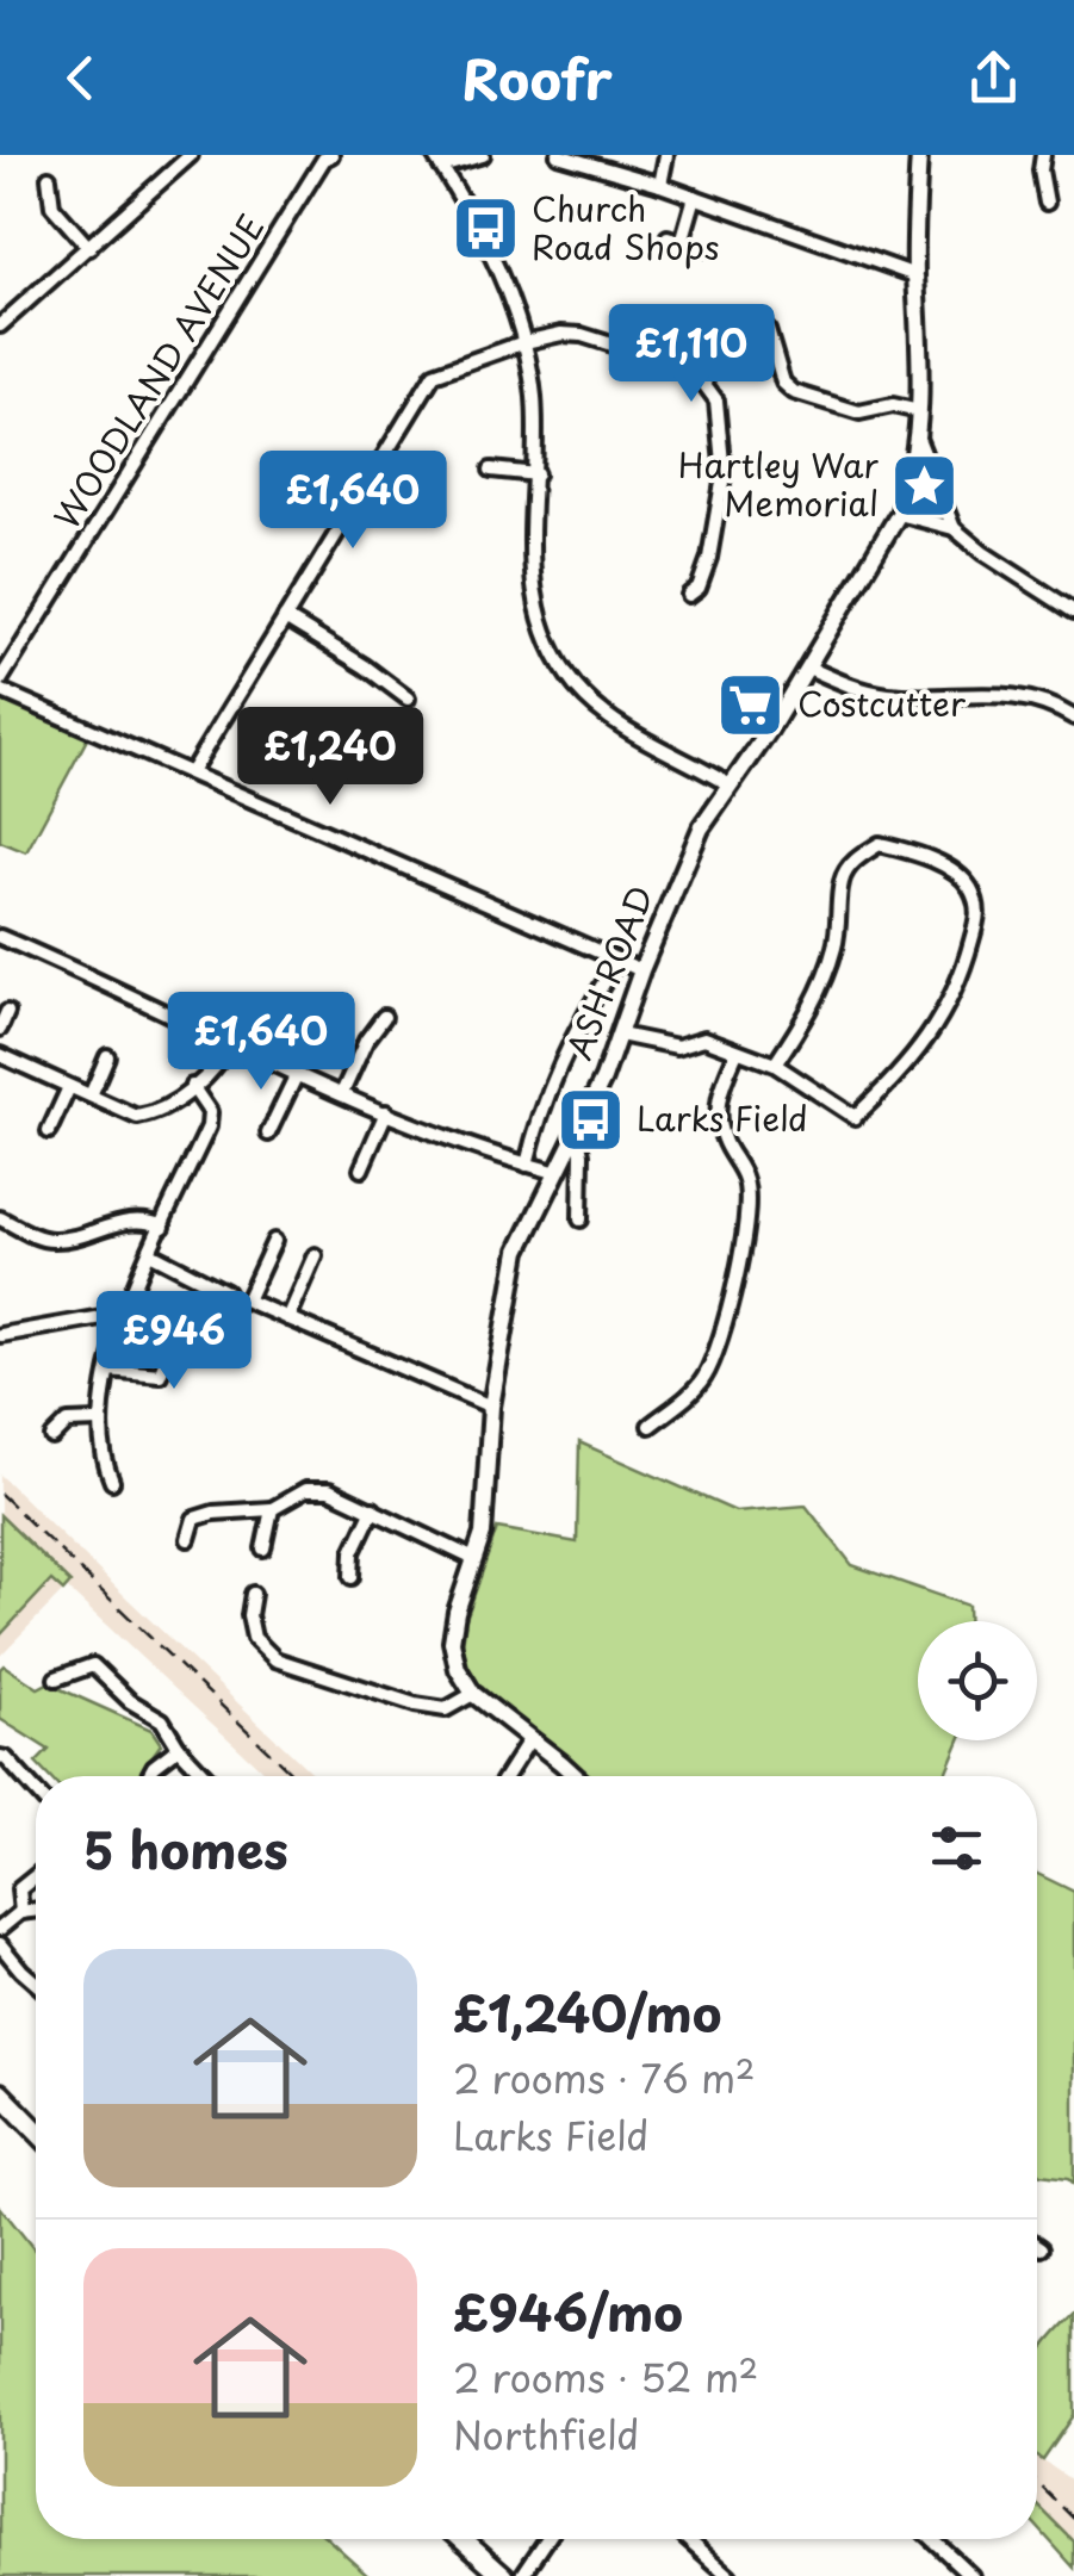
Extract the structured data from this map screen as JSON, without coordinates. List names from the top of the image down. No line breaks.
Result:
{"streets":{"street":["WOODLAND AVENUE","ASH ROAD"]},"places":{"bus stop":["Church Road Shops","Larks Field"],"place":["Hartley War Memorial"],"supermarket":["Costcutter"]},"page":{"header":"Roofr","price":["£1,110","£1,640","£1,240","£1,640","£946"],"heading":"5 homes","list":[{"name":"£1,240/mo","note":"2 rooms · 76 m² · Larks Field"},{"name":"£946/mo","note":"2 rooms · 52 m² · Northfield"}]}}
